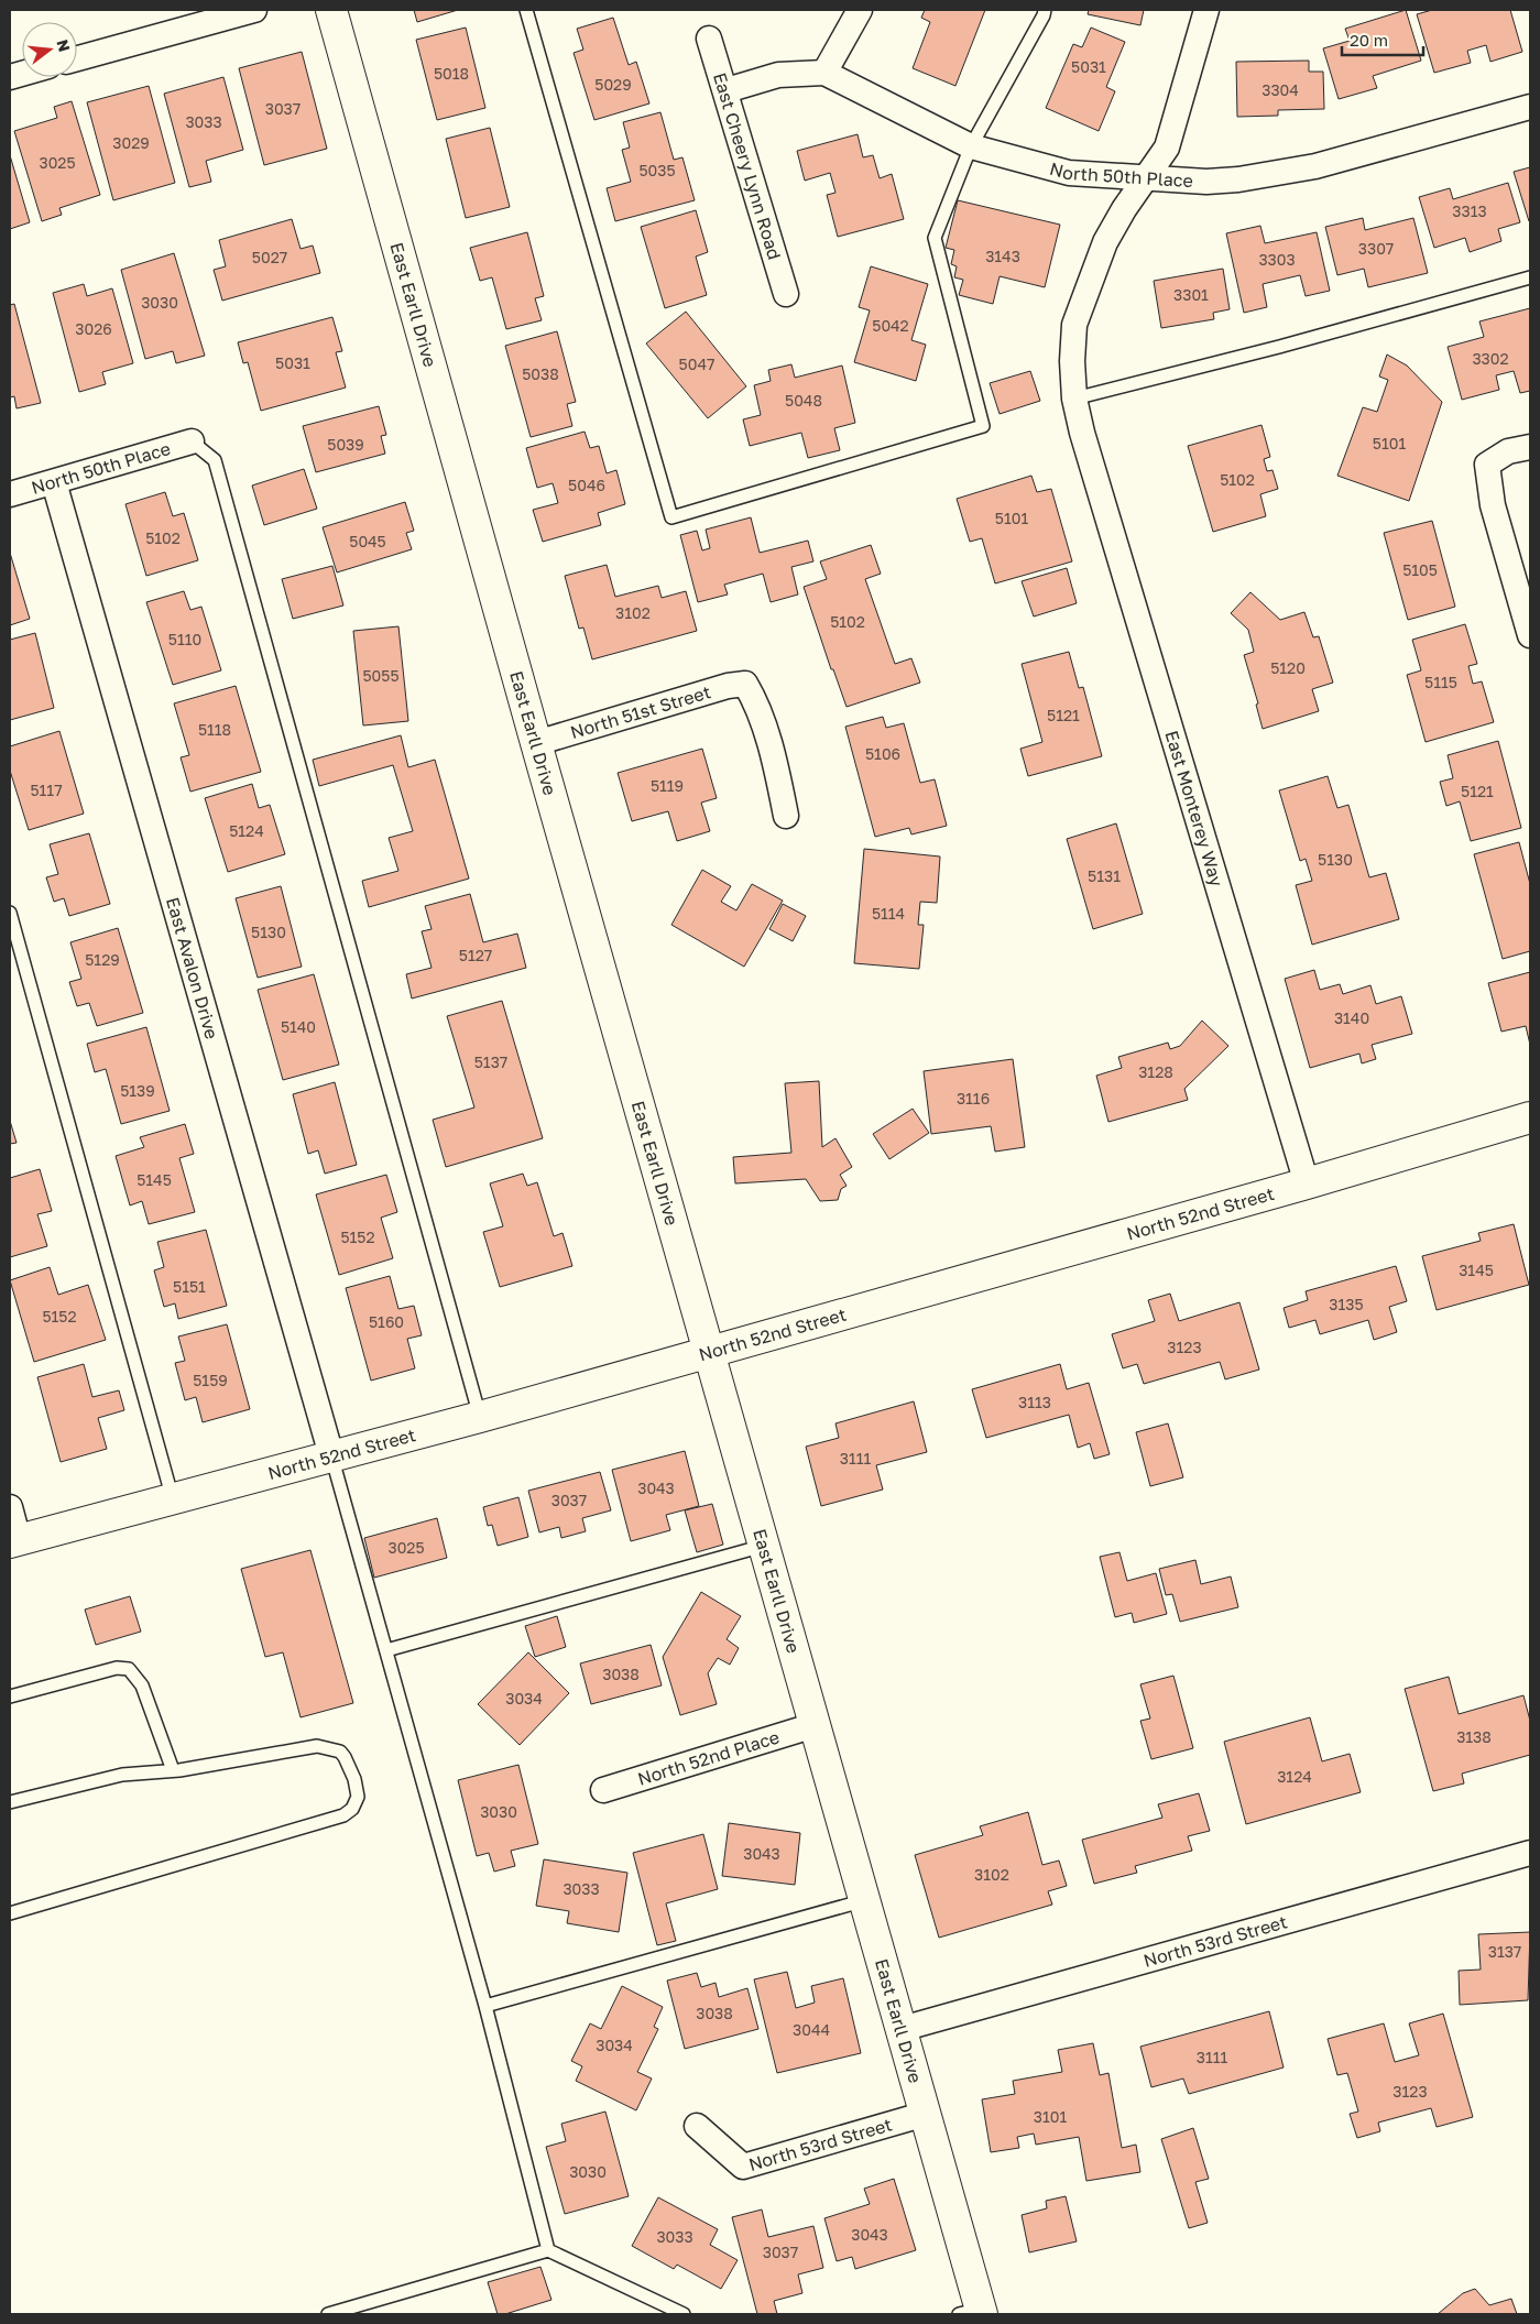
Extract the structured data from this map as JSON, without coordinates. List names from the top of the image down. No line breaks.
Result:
{"streets":{"street":["East Cheery Lynn Road","North 50th Place","East Earll Drive","North 51st Street","East Monterey Way","East Avalon Drive","North 52nd Street","North 52nd Place","North 53rd Street"]},"crossings":[["East Cheery Lynn Road","North 50th Place"],["North 50th Place","East Monterey Way"],["North 50th Place","East Avalon Drive"],["East Earll Drive","North 51st Street"],["East Earll Drive","North 52nd Street"],["East Earll Drive","North 52nd Place"],["East Earll Drive","North 53rd Street"],["East Monterey Way","North 52nd Street"],["East Avalon Drive","North 52nd Street"]],"house_numbers":["5031","5018","5029","3304","3037","3033","3029","3025","5035","3313","3307","3143","5027","3303","3301","3030","5042","3026","3302","5031","5047","5038","5048","5101","5039","5102","5046","5101","5102","5045","5105","3102","5102","5110","5120","5055","5115","5121","5118","5106","5119","5117","5121","5124","5130","5131","5114","5130","5127","5129","3140","5140","5137","3128","5139","3116","5145","5152","3145","5151","3135","5152","5160","3123","5159","3113","3111","3043","3037","3025","3038","3034","3138","3124","3030","3043","3102","3033","3137","3038","3044","3034","3111","3123","3101","3030","3043","3033","3037"],"scale_bar":"20 m","north":"right"}
